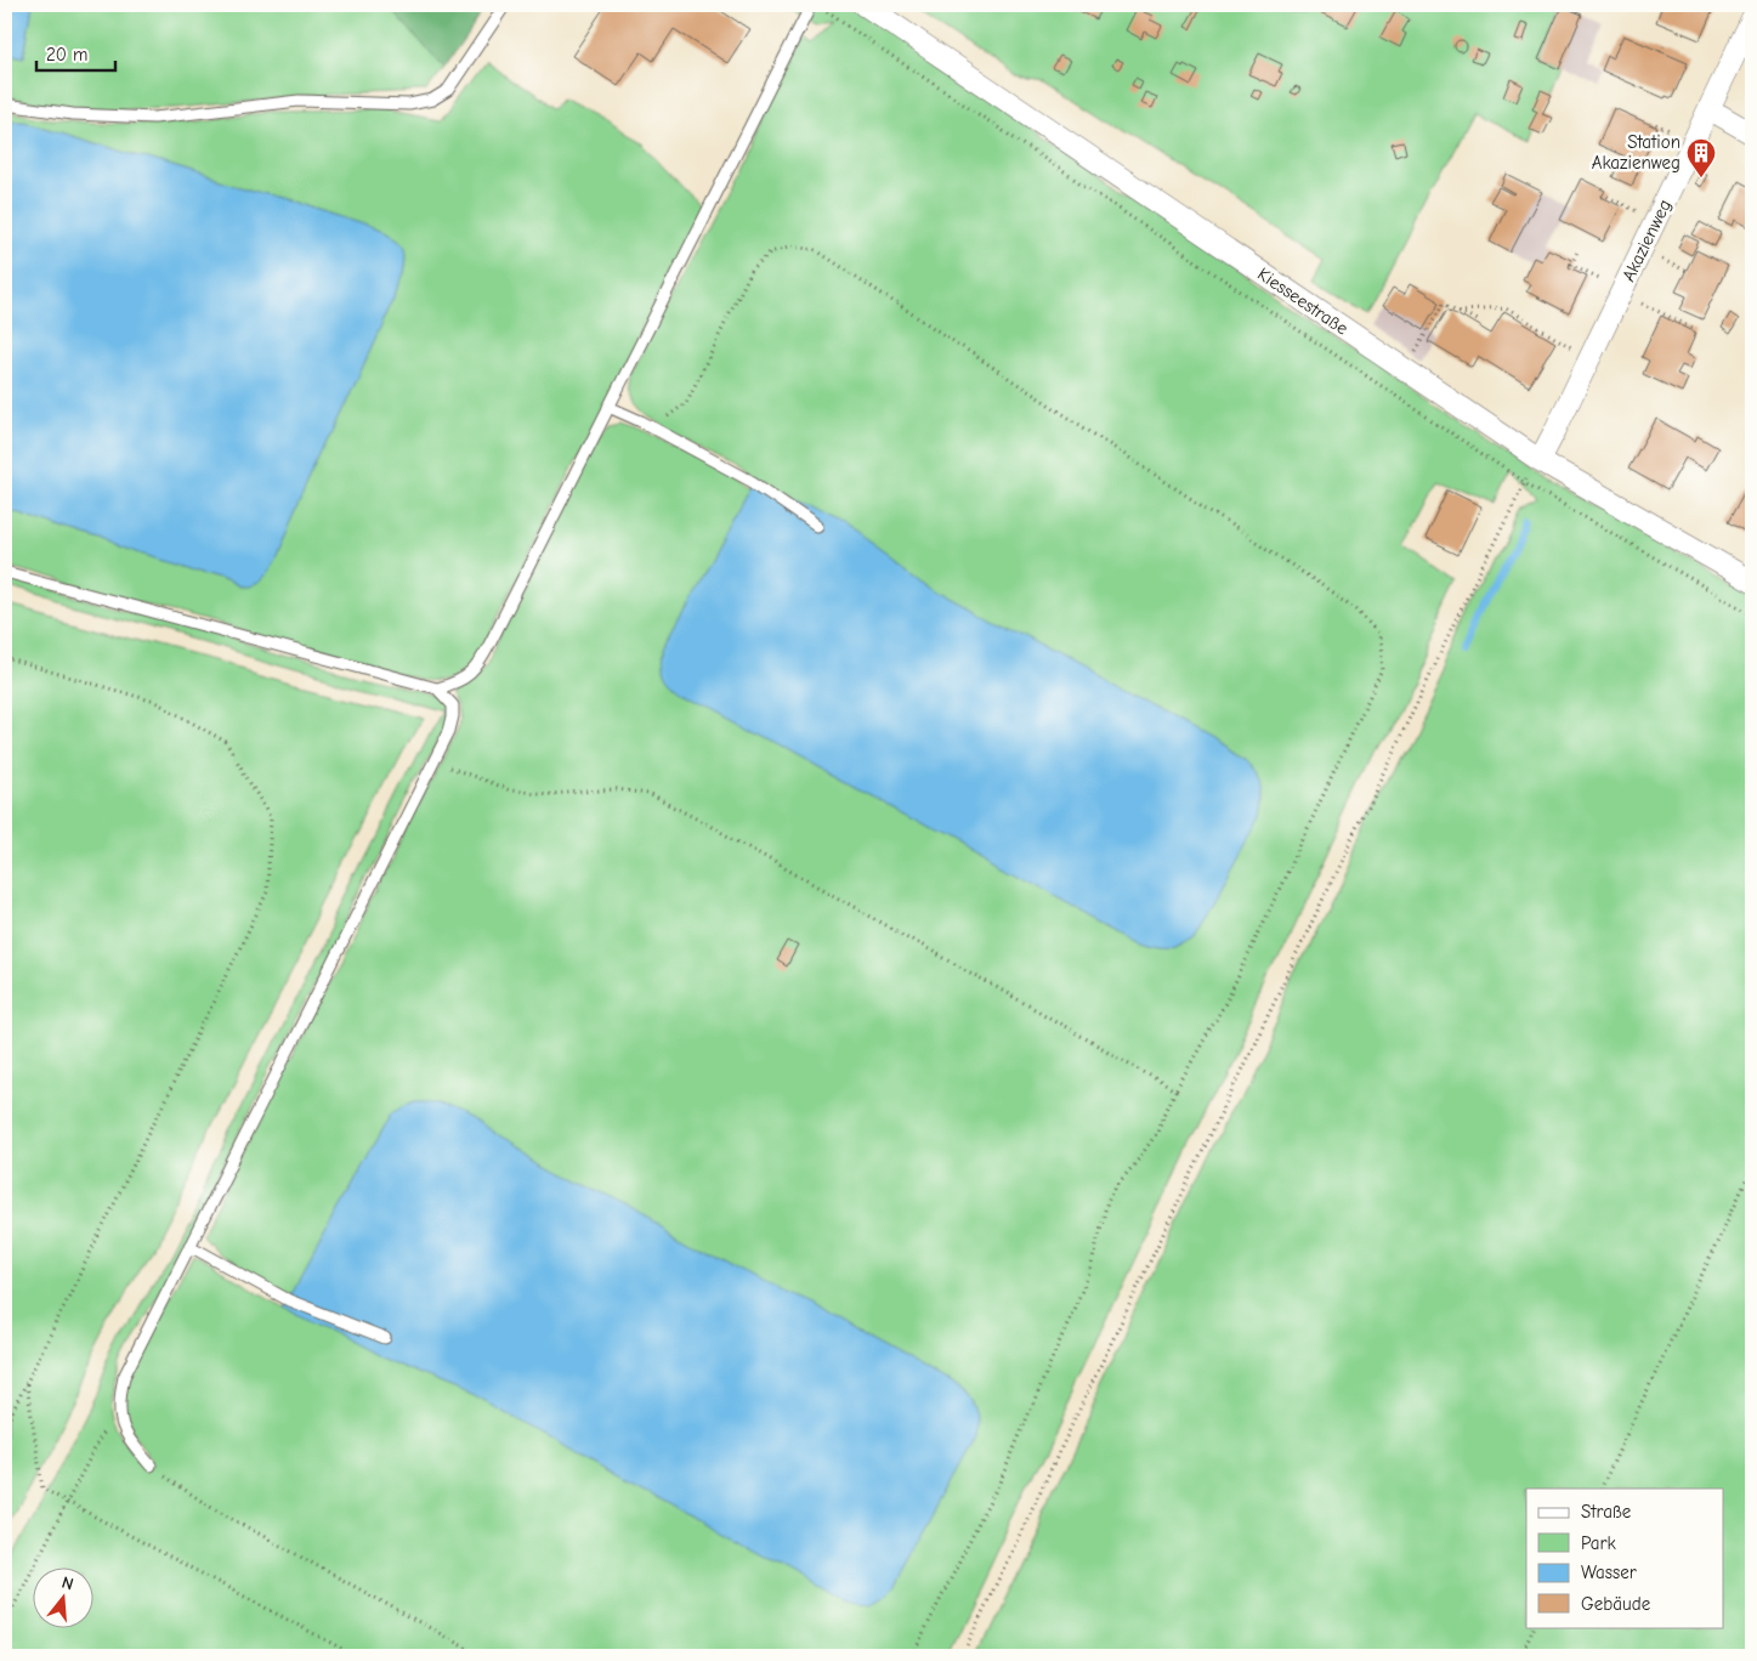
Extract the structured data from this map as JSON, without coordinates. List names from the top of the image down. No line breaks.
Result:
{"streets":{"street":["Akazienweg","Kiesseestraße"]},"crossings":[["Akazienweg","Kiesseestraße"]],"places":{"building":["Station Akazienweg"]},"legend":["Straße","Park","Wasser","Gebäude"],"scale_bar":"20 m","north":"top"}
